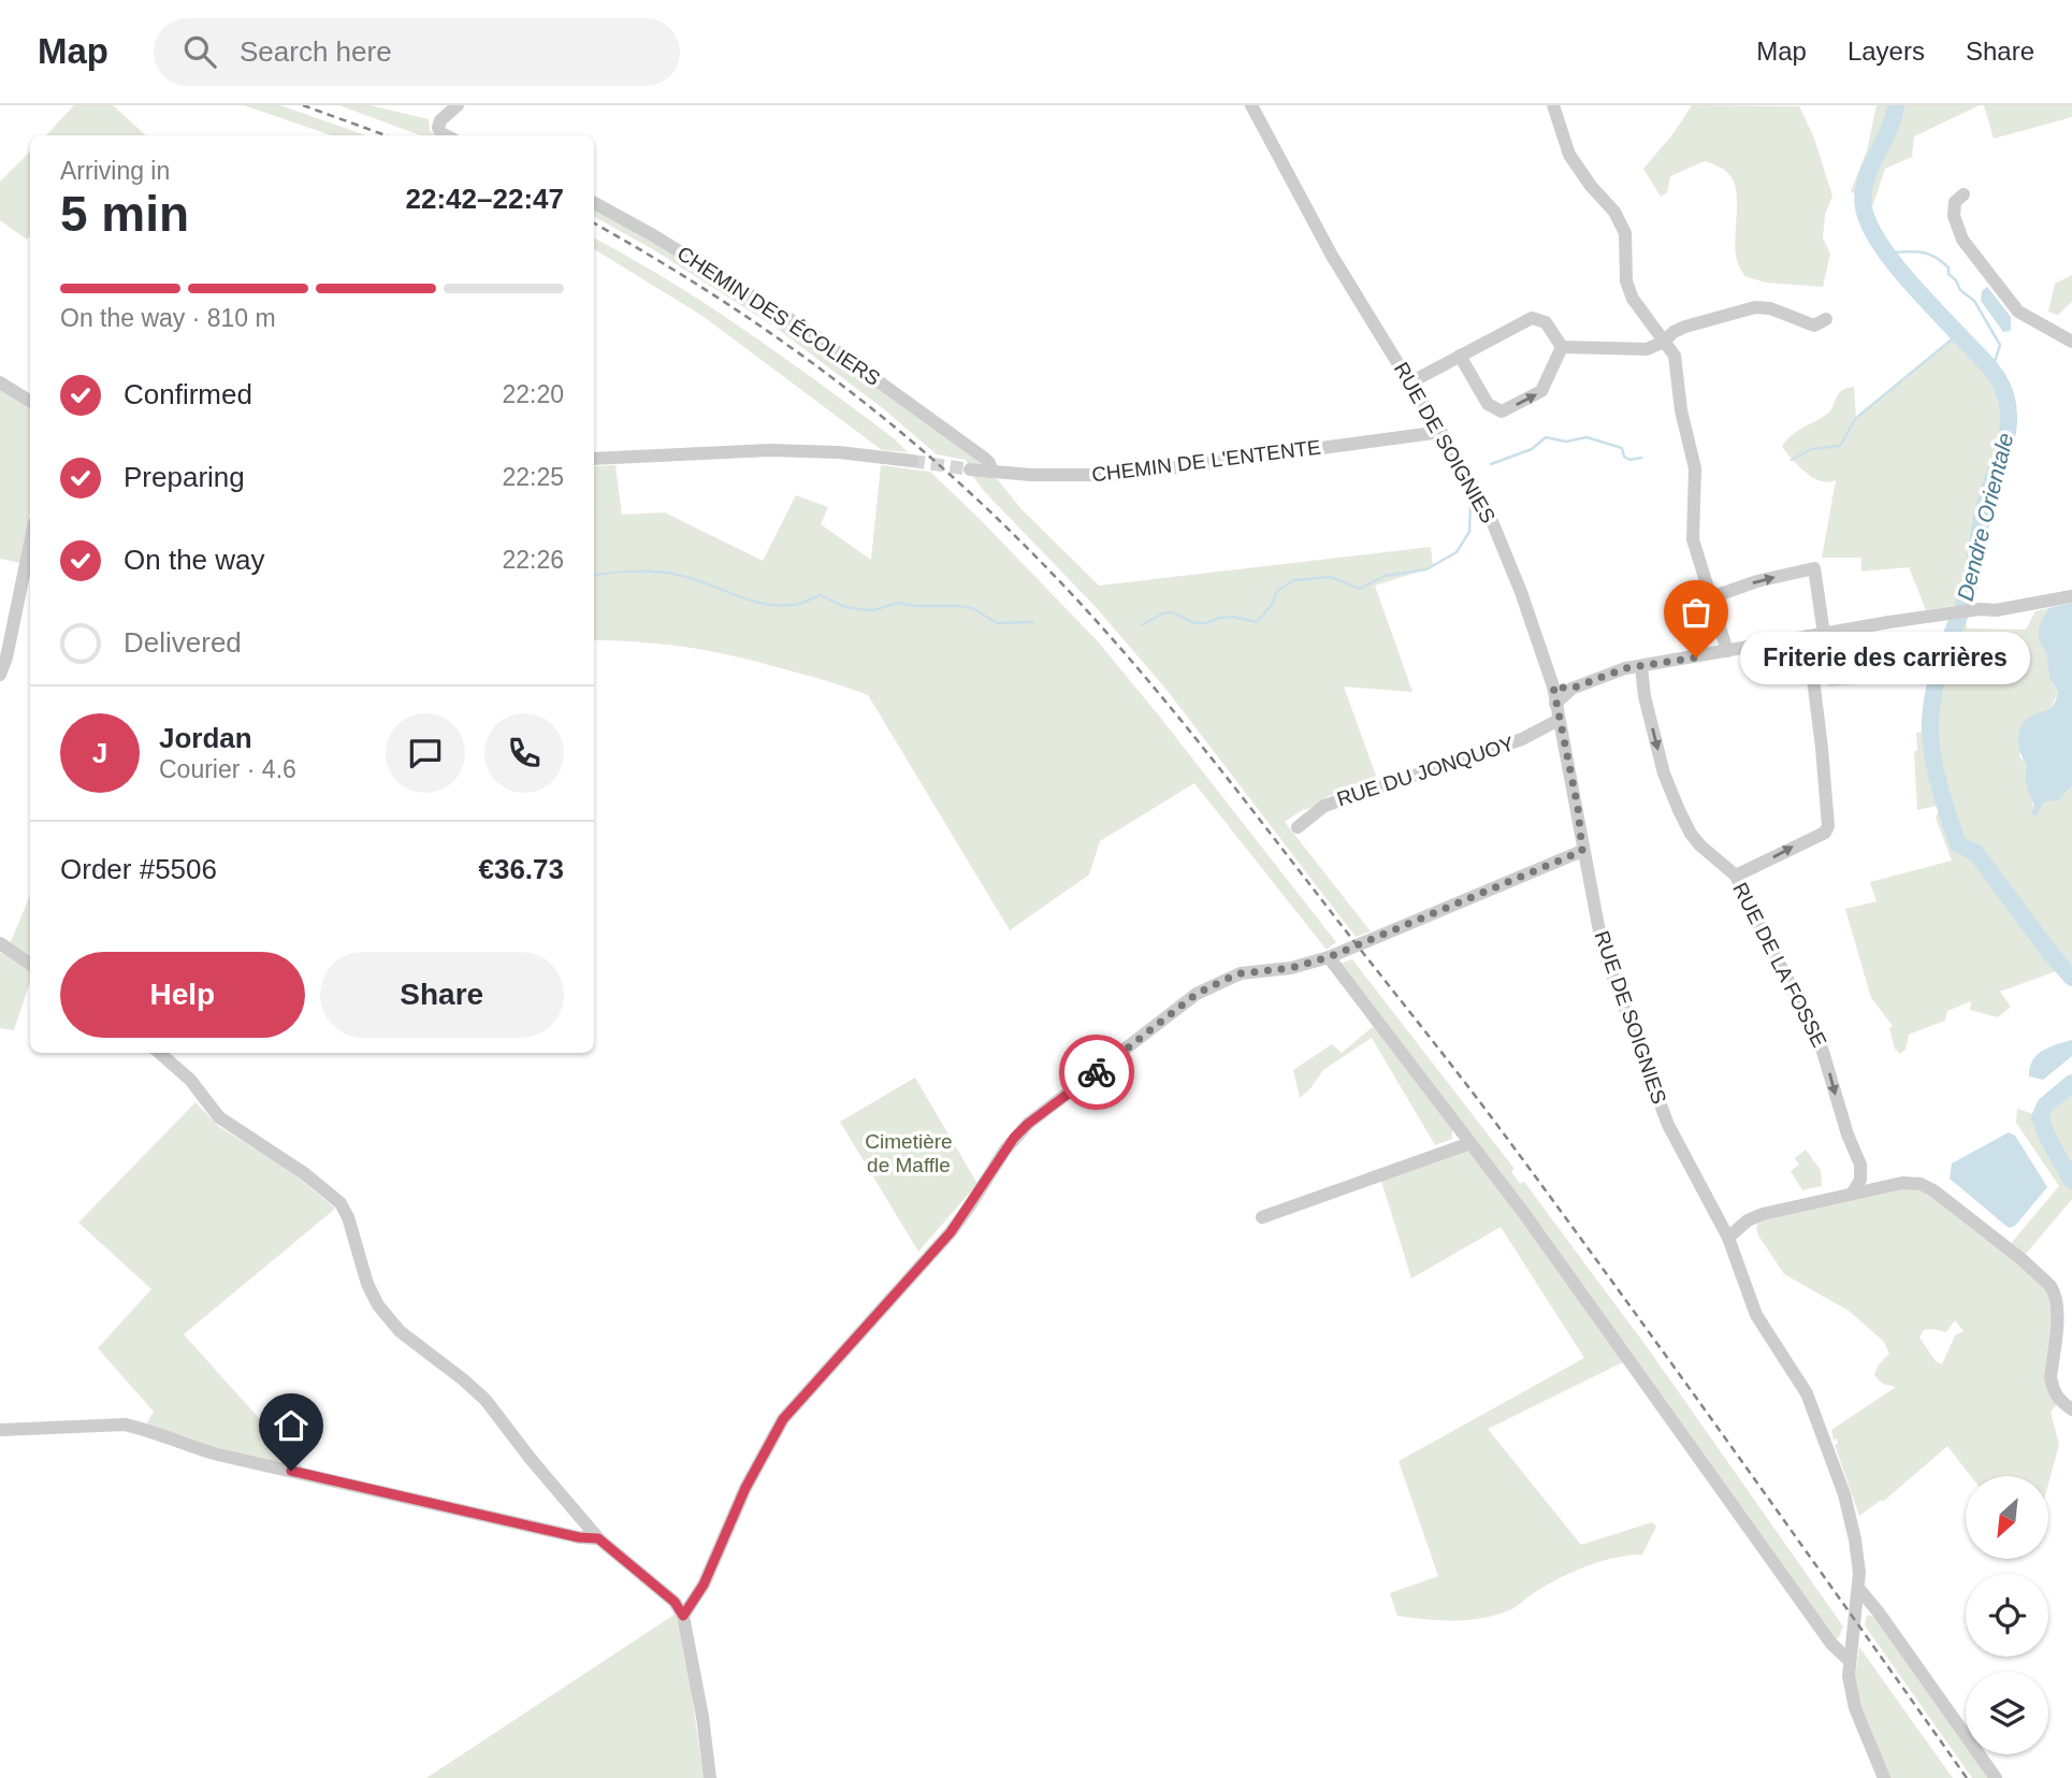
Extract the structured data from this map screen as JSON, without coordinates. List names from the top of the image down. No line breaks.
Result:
{"streets":{"street":["CHEMIN DES ÉCOLIERS","RUE DE SOIGNIES","CHEMIN DE L'ENTENTE","RUE DU JONQUOY","RUE DE LA FOSSE"]},"crossings":[["CHEMIN DES ÉCOLIERS","CHEMIN DE L'ENTENTE"],["RUE DE SOIGNIES","CHEMIN DE L'ENTENTE"],["RUE DE SOIGNIES","RUE DU JONQUOY"]],"one_way":["RUE DE LA FOSSE"],"water":["Dendre Orientale"],"parks":["Cimetière de Maffle"],"places":["Friterie des carrières"],"north":"bottom left","page":{"header":"Map","search":"Search here","nav":["Map","Layers","Share"],"heading":["5 min","Arriving in","22:42–22:47"],"panel":["Jordan","Courier · 4.6","Order #5506","€36.73"],"bar":"On the way · 810 m","list":[["Confirmed","22:20"],["Preparing","22:25"],["On the way","22:26"],"Delivered"],"bubble":"Friterie des carrières","round":"J","buttons":["Help","Share"]}}
